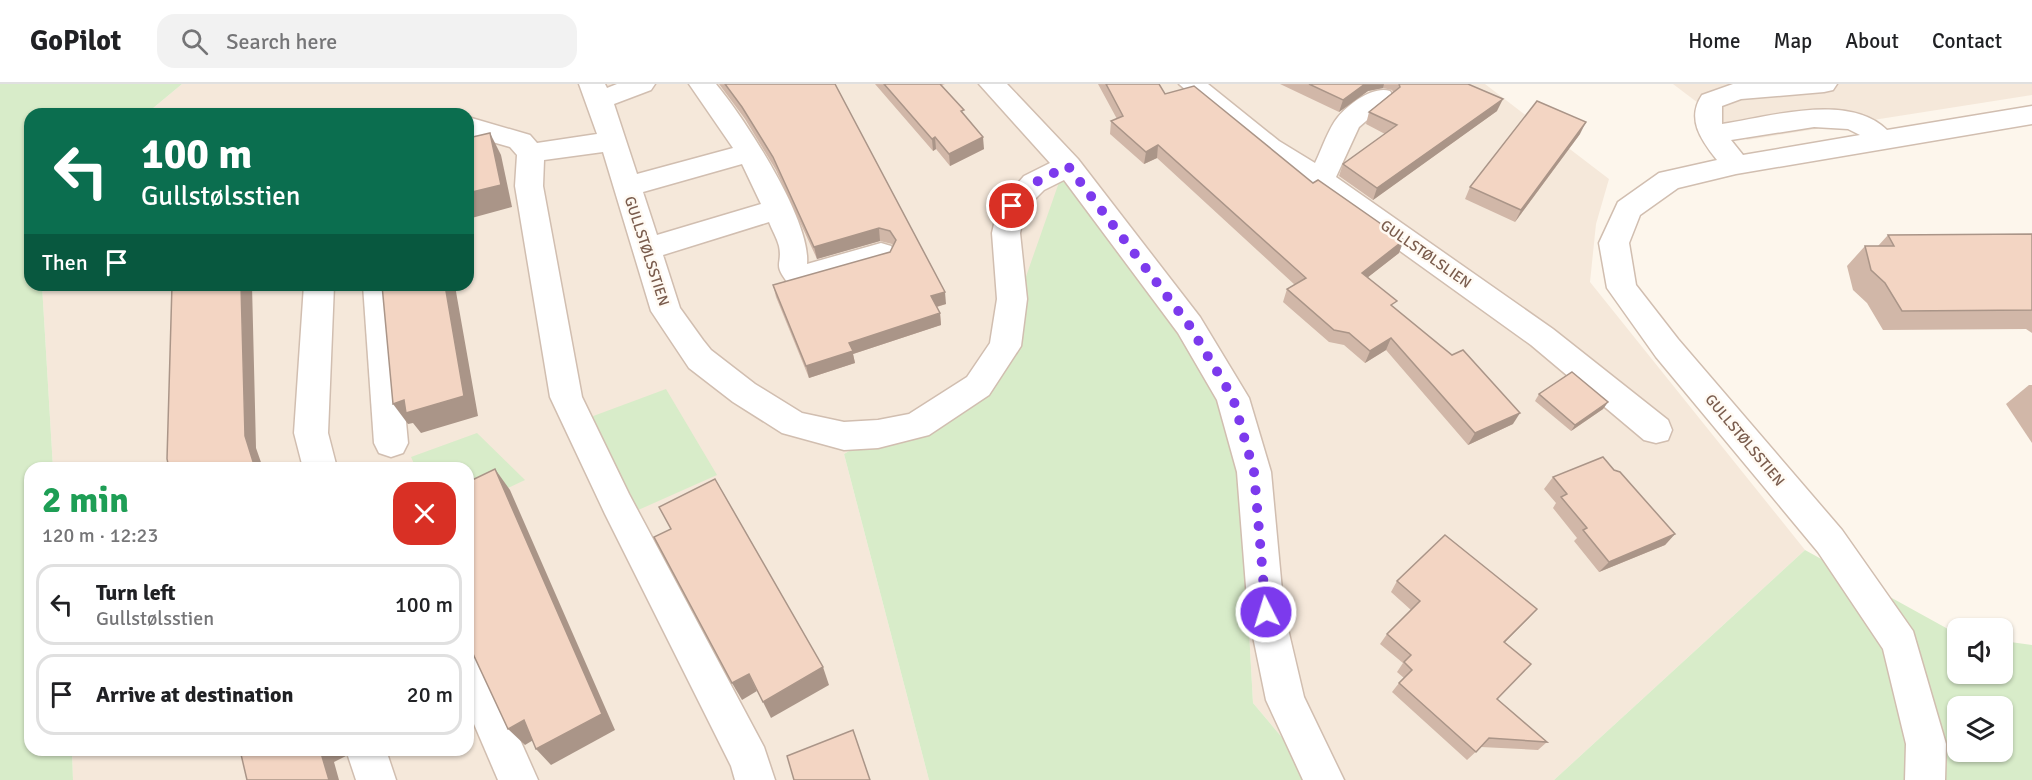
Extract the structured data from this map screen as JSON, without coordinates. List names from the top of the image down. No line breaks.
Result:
{"streets":{"street":["GULLSTØLSSTIEN","GULLSTØLSLIEN"]},"page":{"header":"GoPilot","search":"Search here","nav":["Home","Map","About","Contact"],"turn":["100 m","Gullstølsstien"],"then":"Then","heading":["2 min","120 m · 12:23"],"list":[{"name":"Turn left","note":"Gullstølsstien","value":"100 m"},{"name":"Arrive at destination","value":"20 m"}]}}
